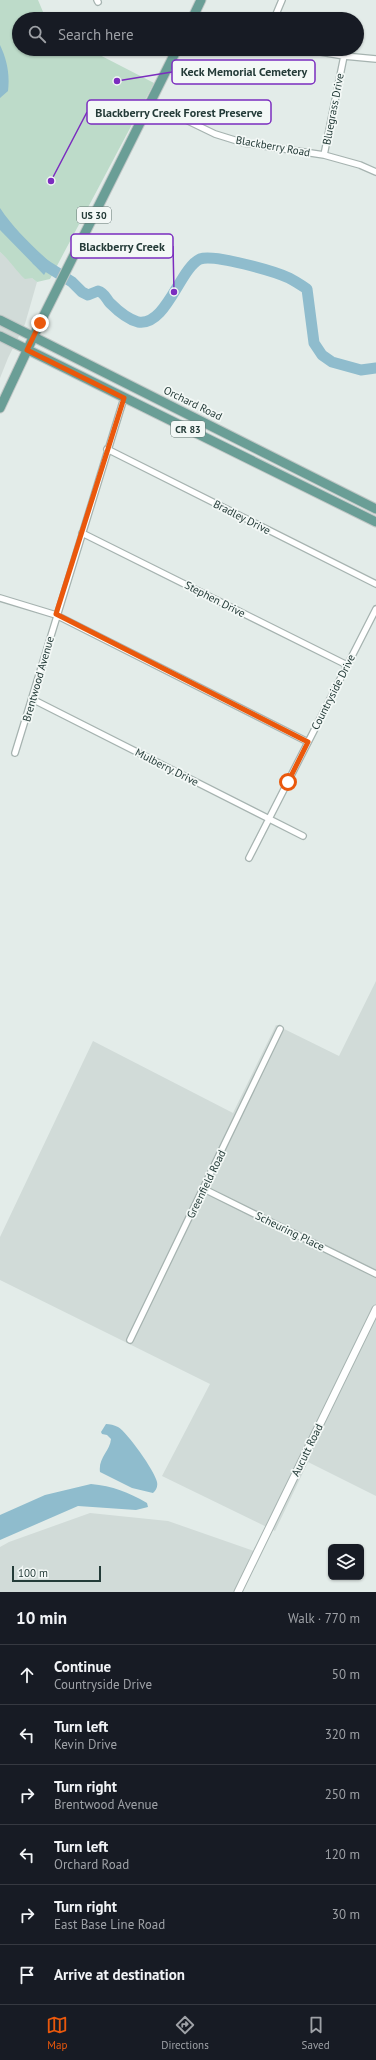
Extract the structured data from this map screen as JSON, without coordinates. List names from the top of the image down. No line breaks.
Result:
{"streets":{"main road":["US 30","Orchard Road","CR 83"],"street":["Bluegrass Drive","Blackberry Road","Bradley Drive","Stephen Drive","Brentwood Avenue","Countryside Drive","Mulberry Drive","Greenfield Road","Scheuring Place","Aucutt Road"]},"crossings":[["Bluegrass Drive","Blackberry Road"],["Blackberry Road","US 30"],["US 30","Orchard Road"],["US 30","CR 83"],["CR 83","Brentwood Avenue"],["Bradley Drive","Brentwood Avenue"],["Stephen Drive","Brentwood Avenue"],["Stephen Drive","Countryside Drive"],["Brentwood Avenue","Mulberry Drive"],["Countryside Drive","Mulberry Drive"],["Greenfield Road","Scheuring Place"]],"places":["Keck Memorial Cemetery","Blackberry Creek Forest Preserve","Blackberry Creek"],"scale_bar":"100 m","page":{"search":"Search here","scale":"100 m","heading":["10 min","Walk · 770 m"],"list":[["Continue","Countryside Drive","50 m"],["Turn left","Kevin Drive","320 m"],["Turn right","Brentwood Avenue","250 m"],["Turn left","Orchard Road","120 m"],["Turn right","East Base Line Road","30 m"],"Arrive at destination"],"nav":["Map","Directions","Saved"]}}
